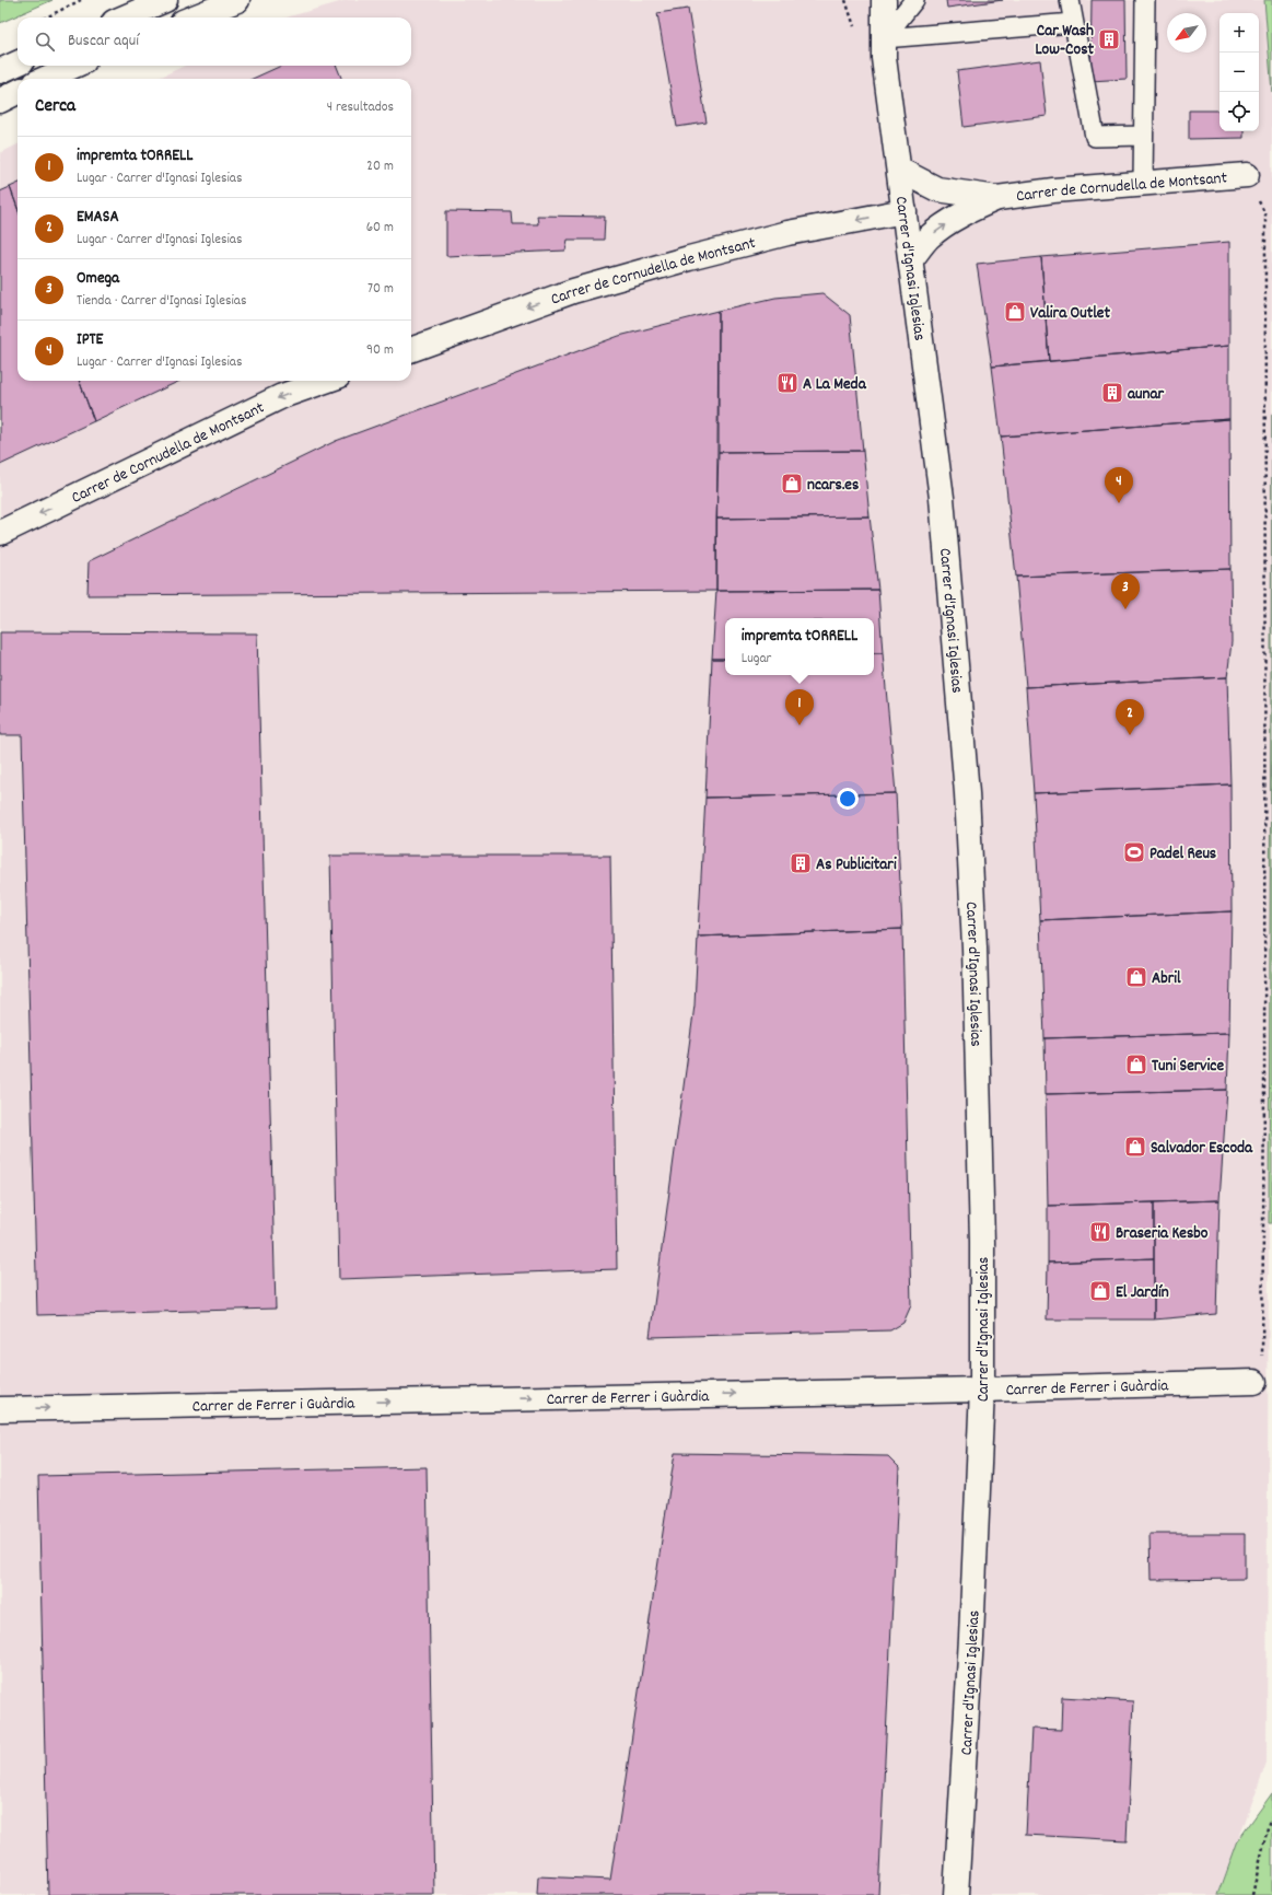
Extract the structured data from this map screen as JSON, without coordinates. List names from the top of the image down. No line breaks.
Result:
{"streets":{"street":["Carrer de Cornudella de Montsant","Carrer d'Ignasi Iglesias","Carrer de Ferrer i Guàrdia"]},"crossings":[["Carrer de Cornudella de Montsant","Carrer d'Ignasi Iglesias"],["Carrer d'Ignasi Iglesias","Carrer de Ferrer i Guàrdia"]],"one_way":["Carrer de Ferrer i Guàrdia"],"places":{"building":["Car Wash Low-Cost","aunar","As Publicitari"],"shop":["Valira Outlet","ncars.es","Abril","Tuni Service","Salvador Escoda","El Jardín"],"restaurant":["A La Meda","Braseria Kesbo"],"sports":["Padel Reus"]},"north":"bottom left","page":{"map_buttons":["+","−"],"search":"Buscar aquí","heading":["Cerca","4 resultados"],"list":[{"mark":"1","name":"impremta tORRELL","note":"Lugar · Carrer d'Ignasi Iglesias","value":"20 m"},{"mark":"2","name":"EMASA","note":"Lugar · Carrer d'Ignasi Iglesias","value":"60 m"},{"mark":"3","name":"Omega","note":"Tienda · Carrer d'Ignasi Iglesias","value":"70 m"},{"mark":"4","name":"IPTE","note":"Lugar · Carrer d'Ignasi Iglesias","value":"90 m"}],"pins":["4","3","1","2"],"popup":["impremta tORRELL","Lugar"]}}
